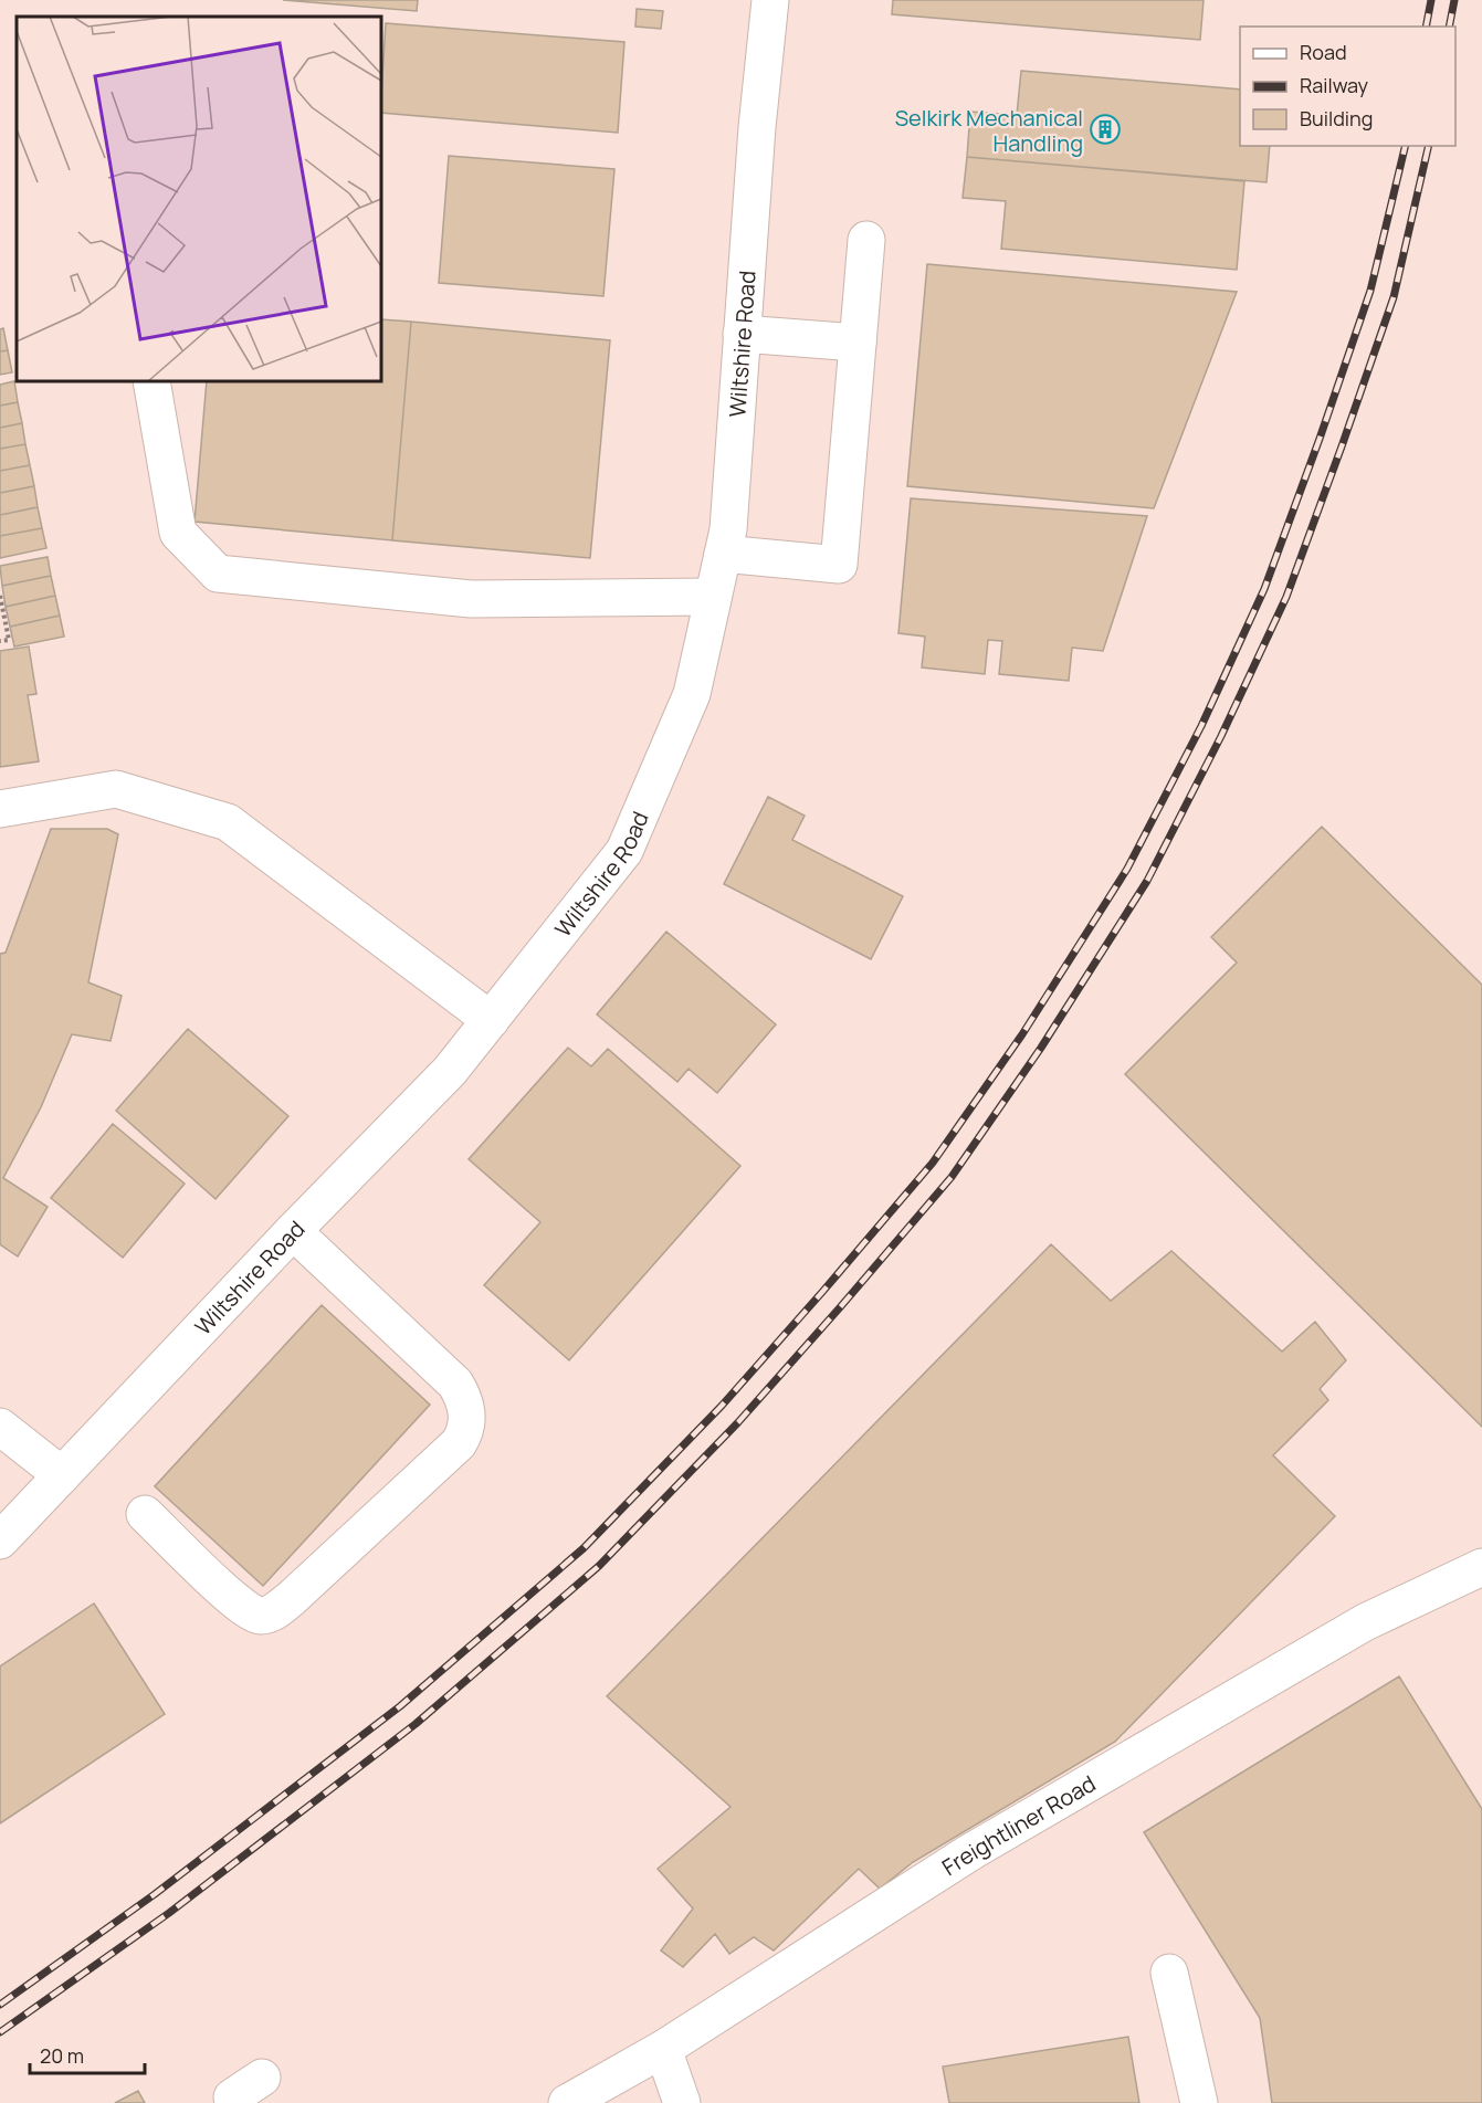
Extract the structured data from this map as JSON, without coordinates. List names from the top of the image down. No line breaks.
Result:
{"streets":{"street":["Wiltshire Road","Freightliner Road"]},"places":{"building":["Selkirk Mechanical Handling"]},"legend":["Road","Railway","Building"],"scale_bar":"20 m"}
